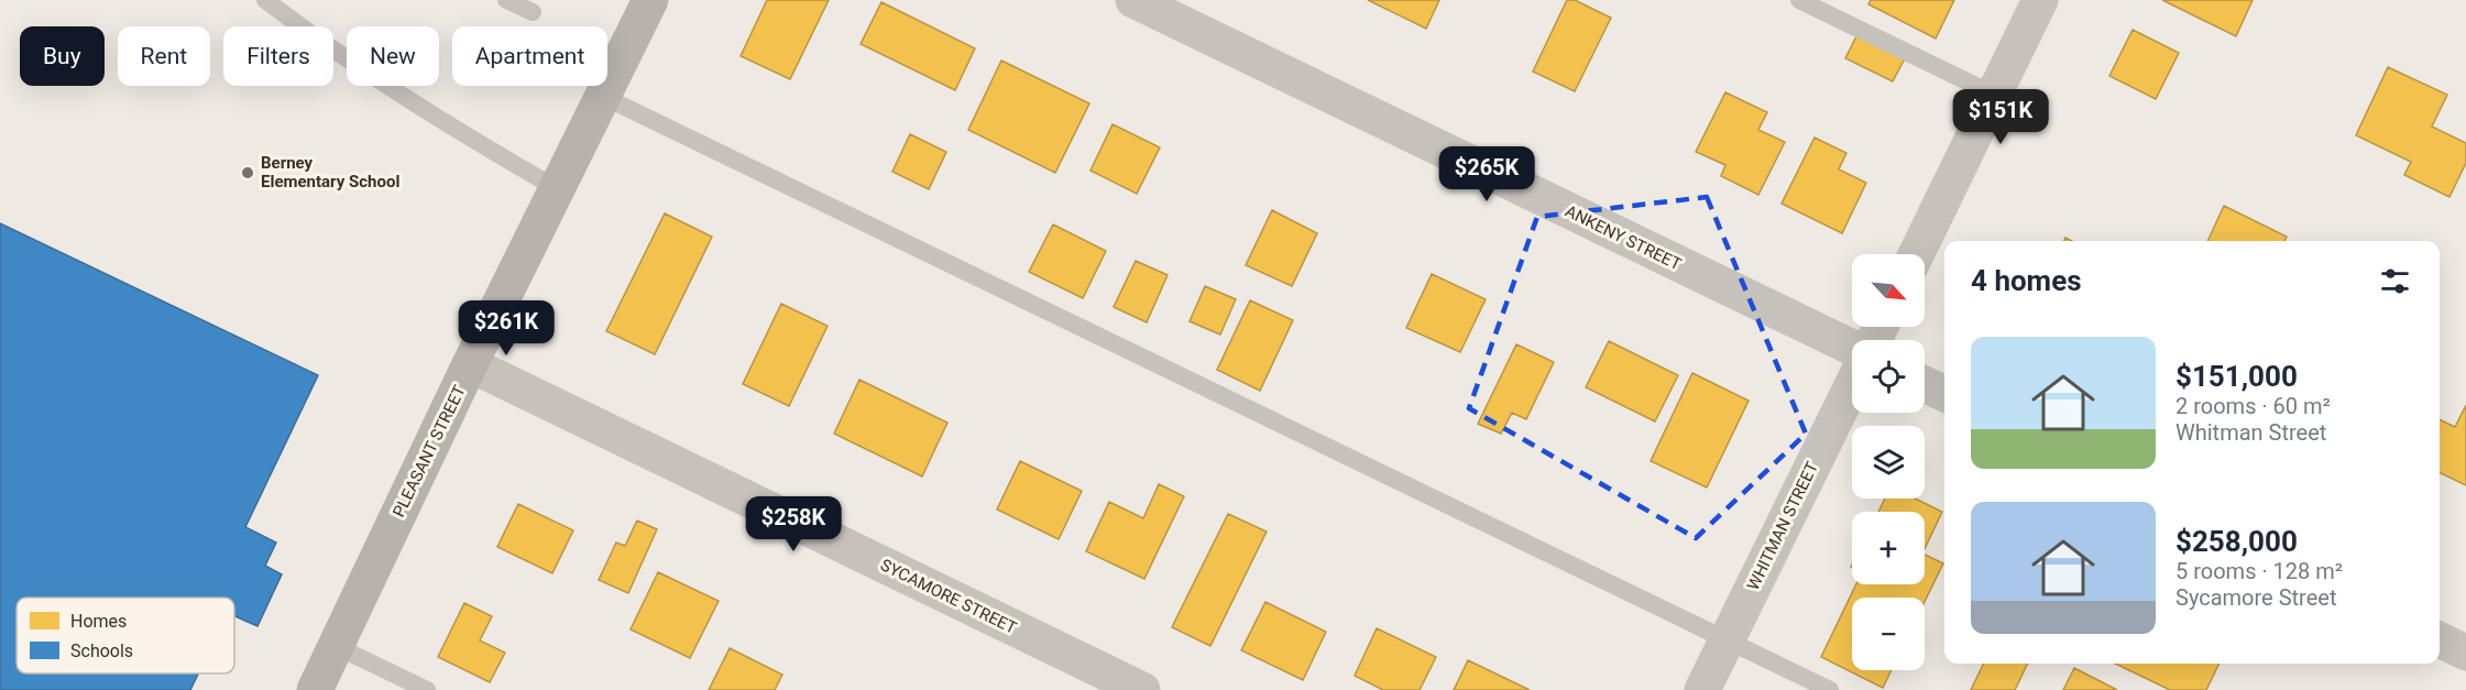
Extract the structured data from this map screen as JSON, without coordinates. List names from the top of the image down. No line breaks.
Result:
{"streets":{"main road":["PLEASANT STREET"],"street":["ANKENY STREET","WHITMAN STREET","SYCAMORE STREET"]},"crossings":[["PLEASANT STREET","SYCAMORE STREET"]],"places":["Berney Elementary School"],"legend":["Homes","Schools"],"north":"bottom right","page":{"chip":["Buy","Rent","Filters","New","Apartment"],"price":["$151K","$265K","$261K","$258K"],"heading":"4 homes","map_buttons":["+","−"],"list":[{"name":"$151,000","note":"2 rooms · 60 m² · Whitman Street"},{"name":"$258,000","note":"5 rooms · 128 m² · Sycamore Street"}]}}
